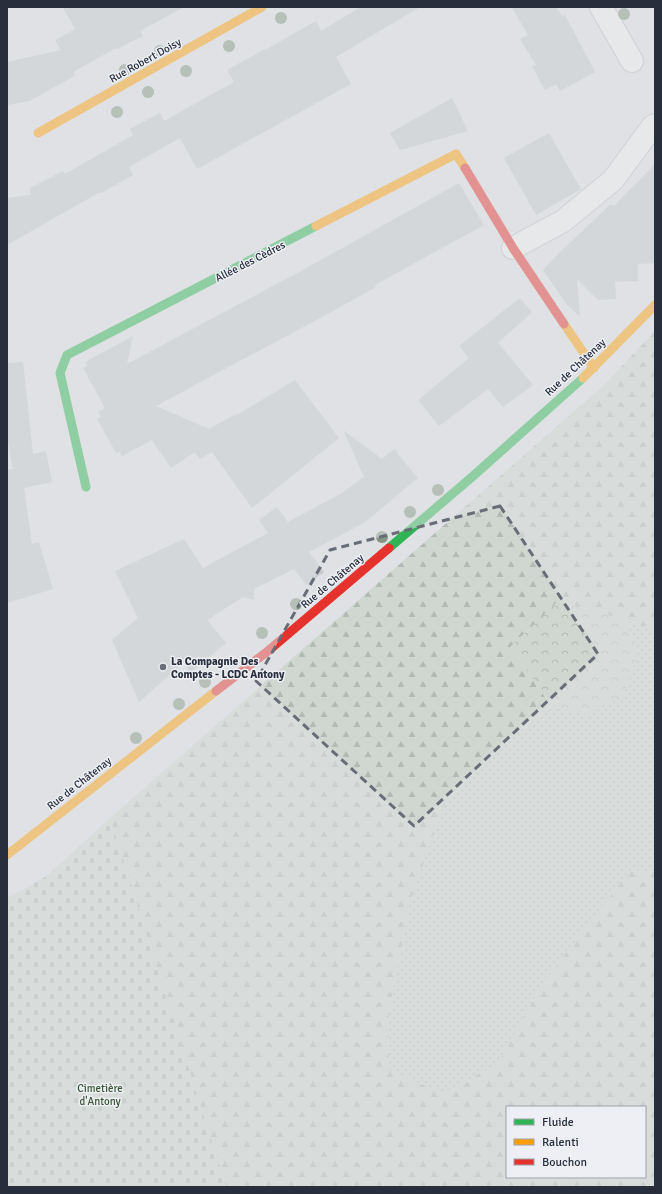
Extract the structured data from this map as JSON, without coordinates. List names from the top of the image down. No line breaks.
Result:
{"streets":{"street":["Rue Robert Doisy","Allée des Cèdres","Rue de Châtenay"]},"crossings":[["Allée des Cèdres","Rue de Châtenay"]],"parks":["Cimetière d'Antony"],"places":["La Compagnie Des Comptes - LCDC Antony"],"legend":["Fluide","Ralenti","Bouchon"]}
